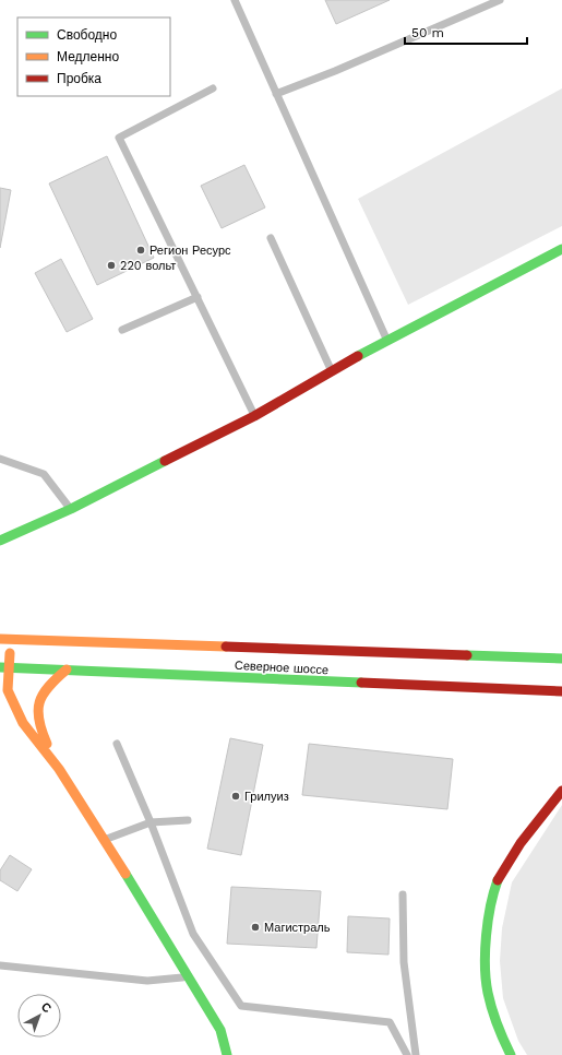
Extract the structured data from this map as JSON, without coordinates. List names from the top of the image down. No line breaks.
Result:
{"streets":{"main road":["Северное шоссе"]},"places":["Регион Ресурс","220 вольт","Грилуиз","Магистраль"],"legend":["Свободно","Медленно","Пробка"],"scale_bar":"50 m","north":"top right"}
